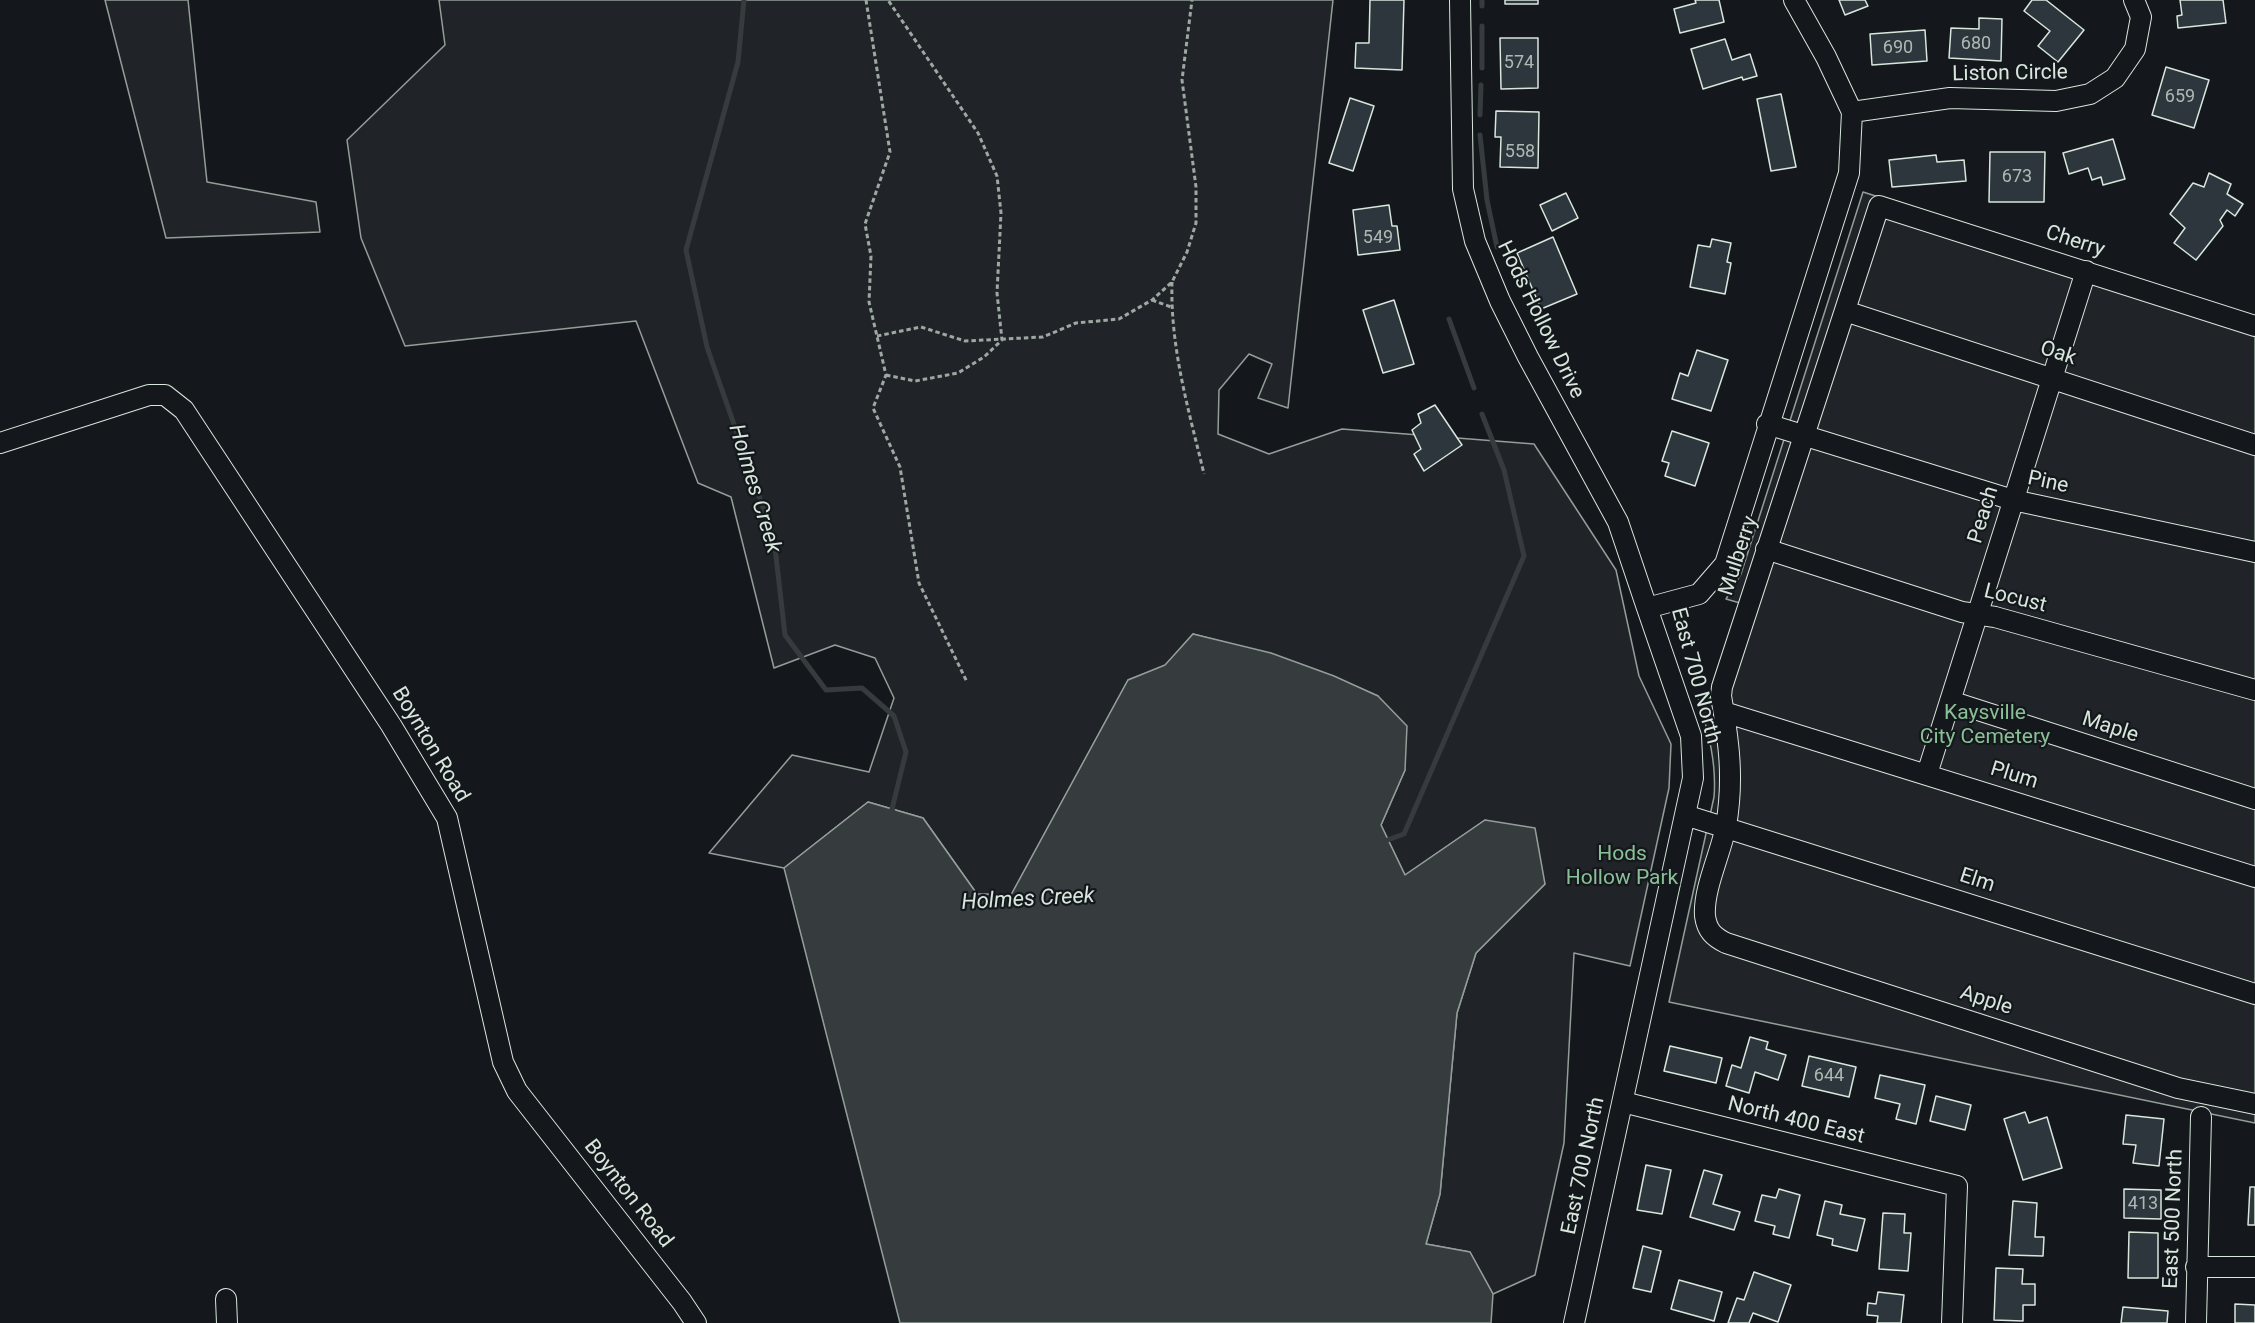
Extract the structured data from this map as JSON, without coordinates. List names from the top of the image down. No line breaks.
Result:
{"streets":{"street":["Liston Circle","Cherry","Hods Hollow Drive","Oak","Pine","Peach","Mulberry","Locust","East 700 North","Maple","Boynton Road","Plum","Elm","Apple","North 400 East","East 500 North"]},"crossings":[["Liston Circle","East 700 North"],["Cherry","Peach"],["Cherry","Mulberry"],["Hods Hollow Drive","East 700 North"],["Oak","Peach"],["Oak","Mulberry"],["Pine","Peach"],["Pine","Mulberry"],["Pine","East 700 North"],["Peach","Locust"],["Peach","Maple"],["Peach","Plum"],["Mulberry","Locust"],["Mulberry","Plum"],["Mulberry","Elm"],["Mulberry","Apple"],["East 700 North","Elm"],["East 700 North","North 400 East"]],"water":["Holmes Creek"],"parks":["Kaysville City Cemetery","Hods Hollow Park"],"house_numbers":["680","690","574","659","558","673","549","644","413"]}
